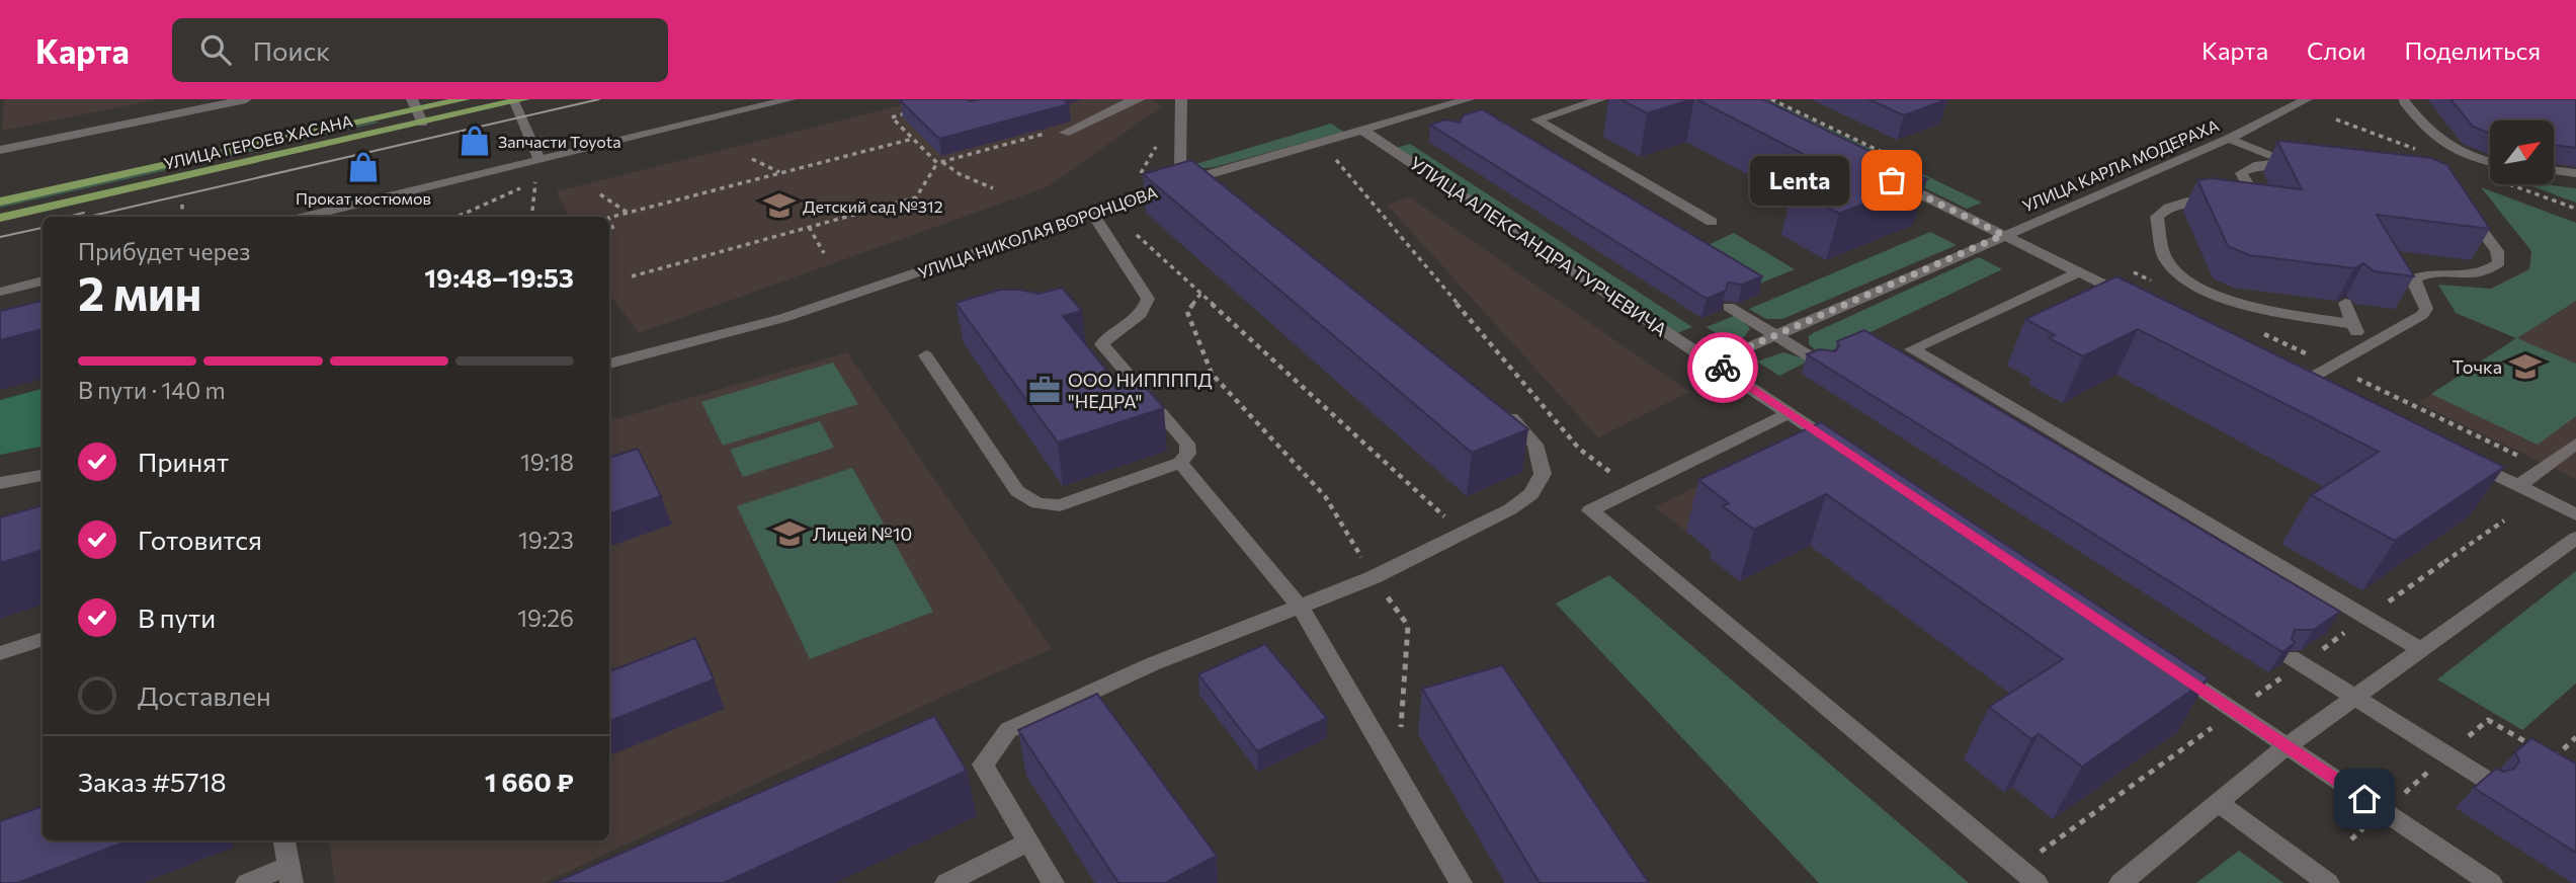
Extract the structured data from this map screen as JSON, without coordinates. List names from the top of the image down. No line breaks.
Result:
{"streets":{"main road":["УЛИЦА ГЕРОЕВ ХАСАНА"],"street":["УЛИЦА КАРЛА МОДЕРАХА","УЛИЦА НИКОЛАЯ ВОРОНЦОВА","УЛИЦА АЛЕКСАНДРА ТУРЧЕВИЧА"]},"crossings":[["УЛИЦА КАРЛА МОДЕРАХА","УЛИЦА АЛЕКСАНДРА ТУРЧЕВИЧА"],["УЛИЦА НИКОЛАЯ ВОРОНЦОВА","УЛИЦА АЛЕКСАНДРА ТУРЧЕВИЧА"]],"places":{"shop":["Запчасти Toyota","Прокат костюмов"],"other":["Lenta"],"school or university":["Детский сад №312","Точка","Лицей №10"],"office":["ООО НИППППД \"НЕДРА\""]},"north":"top right","page":{"header":"Карта","search":"Поиск","nav":["Карта","Слои","Поделиться"],"bubble":"Lenta","heading":["2 мин","Прибудет через","19:48–19:53"],"panel":["Заказ #5718","1 660 ₽"],"bar":"В пути · 140 m","list":[["Принят","19:18"],["Готовится","19:23"],["В пути","19:26"],"Доставлен"]}}
